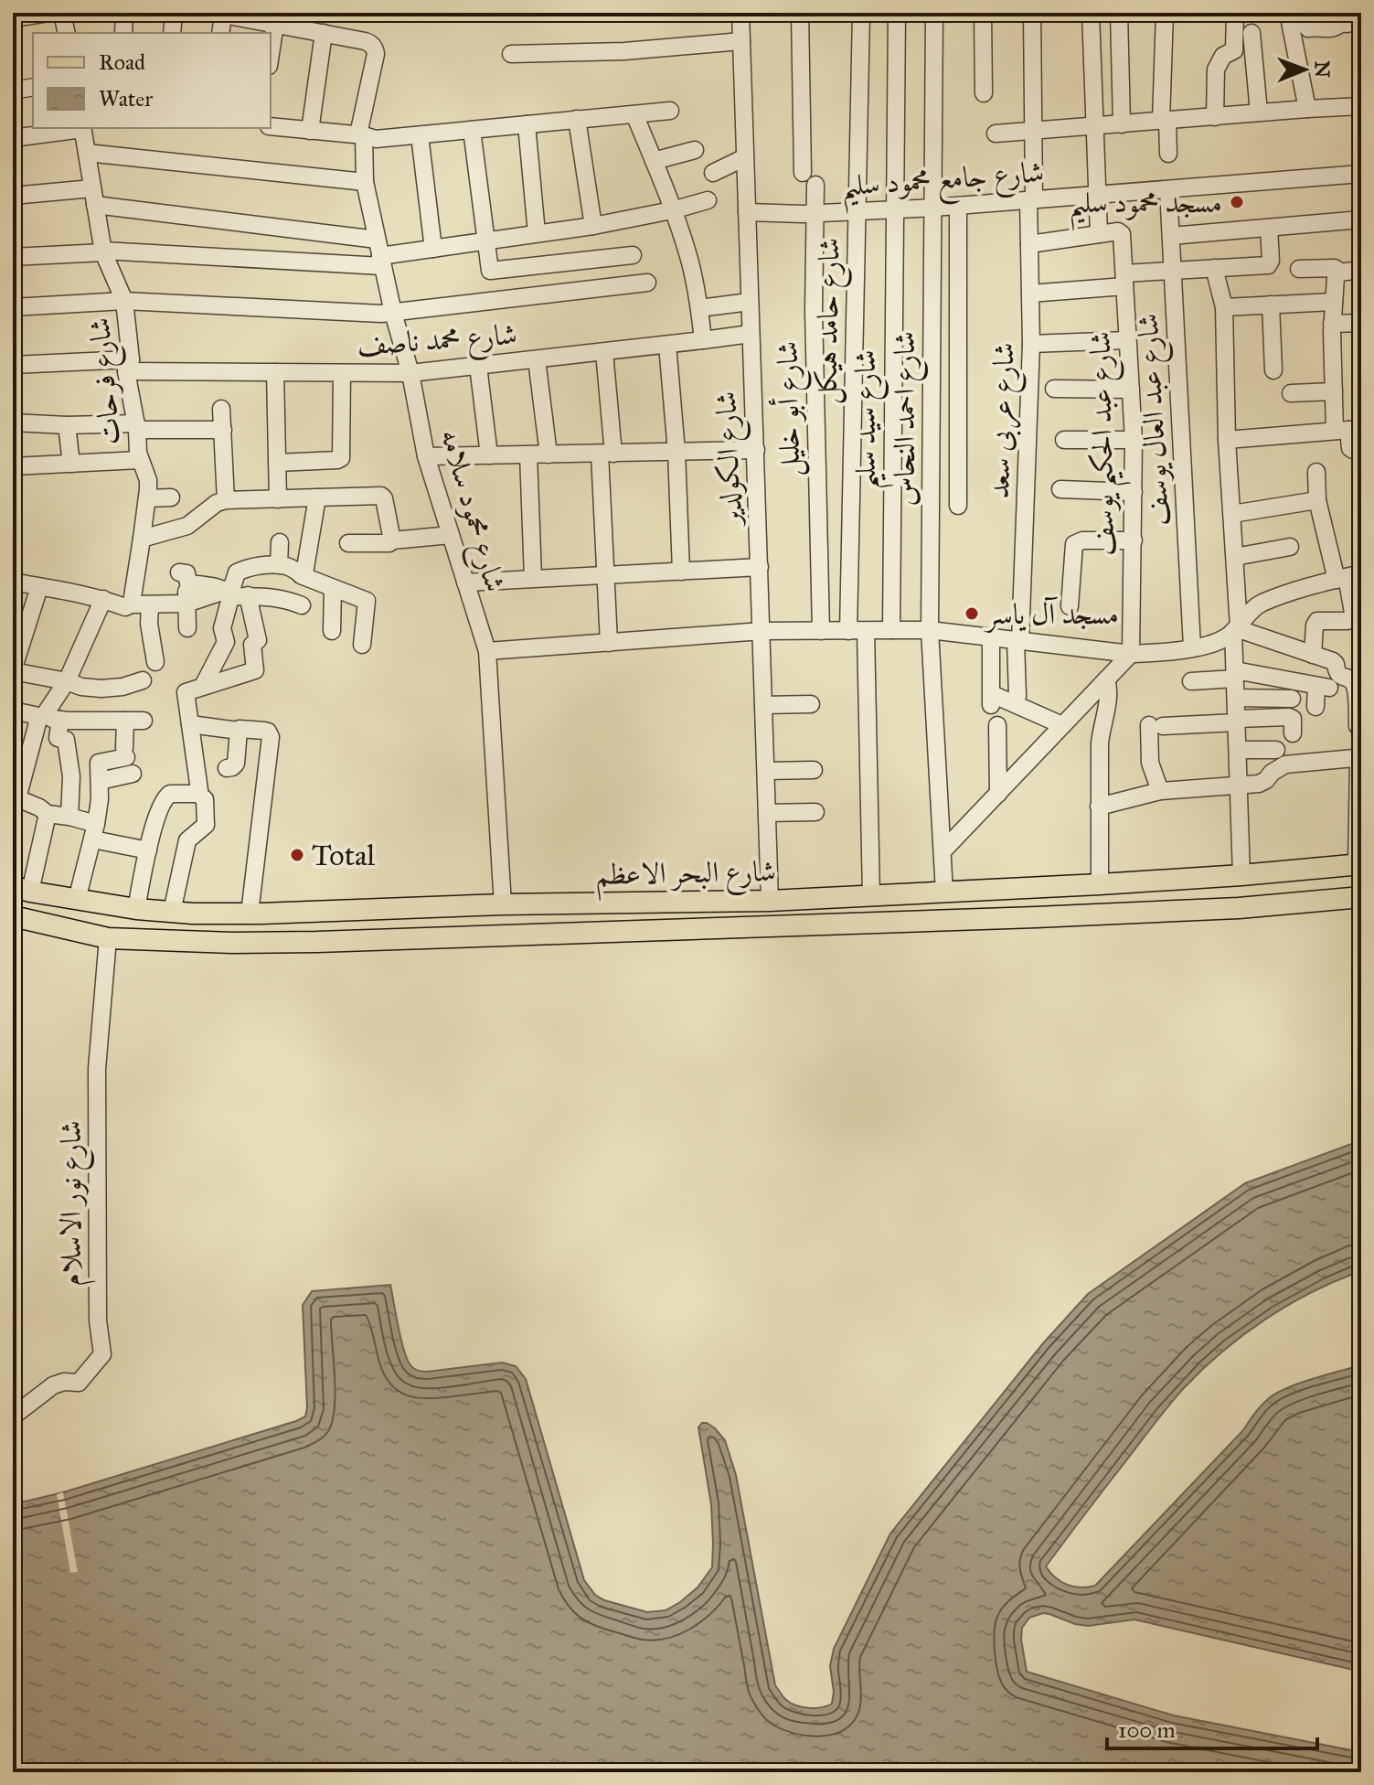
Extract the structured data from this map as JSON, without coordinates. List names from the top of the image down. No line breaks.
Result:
{"streets":{"main road":["شارع البحر الاعظم"],"street":["شارع جامع محمود سليم","شارع حامد هيكل","شارع محمد ناصف","شارع فرحات","شارع أبو خليل","شارع احمد النحاس","شارع سيد سليم","شارع عبد العال يوسف","شارع عربى سعد","شارع عبد الحكيم يوسف","شارع الكولدير","شارع محمود سلامه","شارع نور الاسلام"]},"crossings":[["شارع جامع محمود سليم","شارع حامد هيكل"],["شارع جامع محمود سليم","شارع أبو خليل"],["شارع جامع محمود سليم","شارع احمد النحاس"],["شارع جامع محمود سليم","شارع سيد سليم"],["شارع جامع محمود سليم","شارع عبد العال يوسف"],["شارع جامع محمود سليم","شارع عربى سعد"],["شارع جامع محمود سليم","شارع الكولدير"],["شارع حامد هيكل","شارع البحر الاعظم"],["شارع محمد ناصف","شارع فرحات"],["شارع محمد ناصف","شارع الكولدير"],["شارع محمد ناصف","شارع محمود سلامه"],["شارع احمد النحاس","شارع البحر الاعظم"],["شارع الكولدير","شارع البحر الاعظم"],["شارع محمود سلامه","شارع البحر الاعظم"],["شارع البحر الاعظم","شارع نور الاسلام"]],"places":["مسجد محمود سليم","مسجد آل ياسر","Total"],"legend":["Road","Water"],"scale_bar":"100 m","north":"right"}
